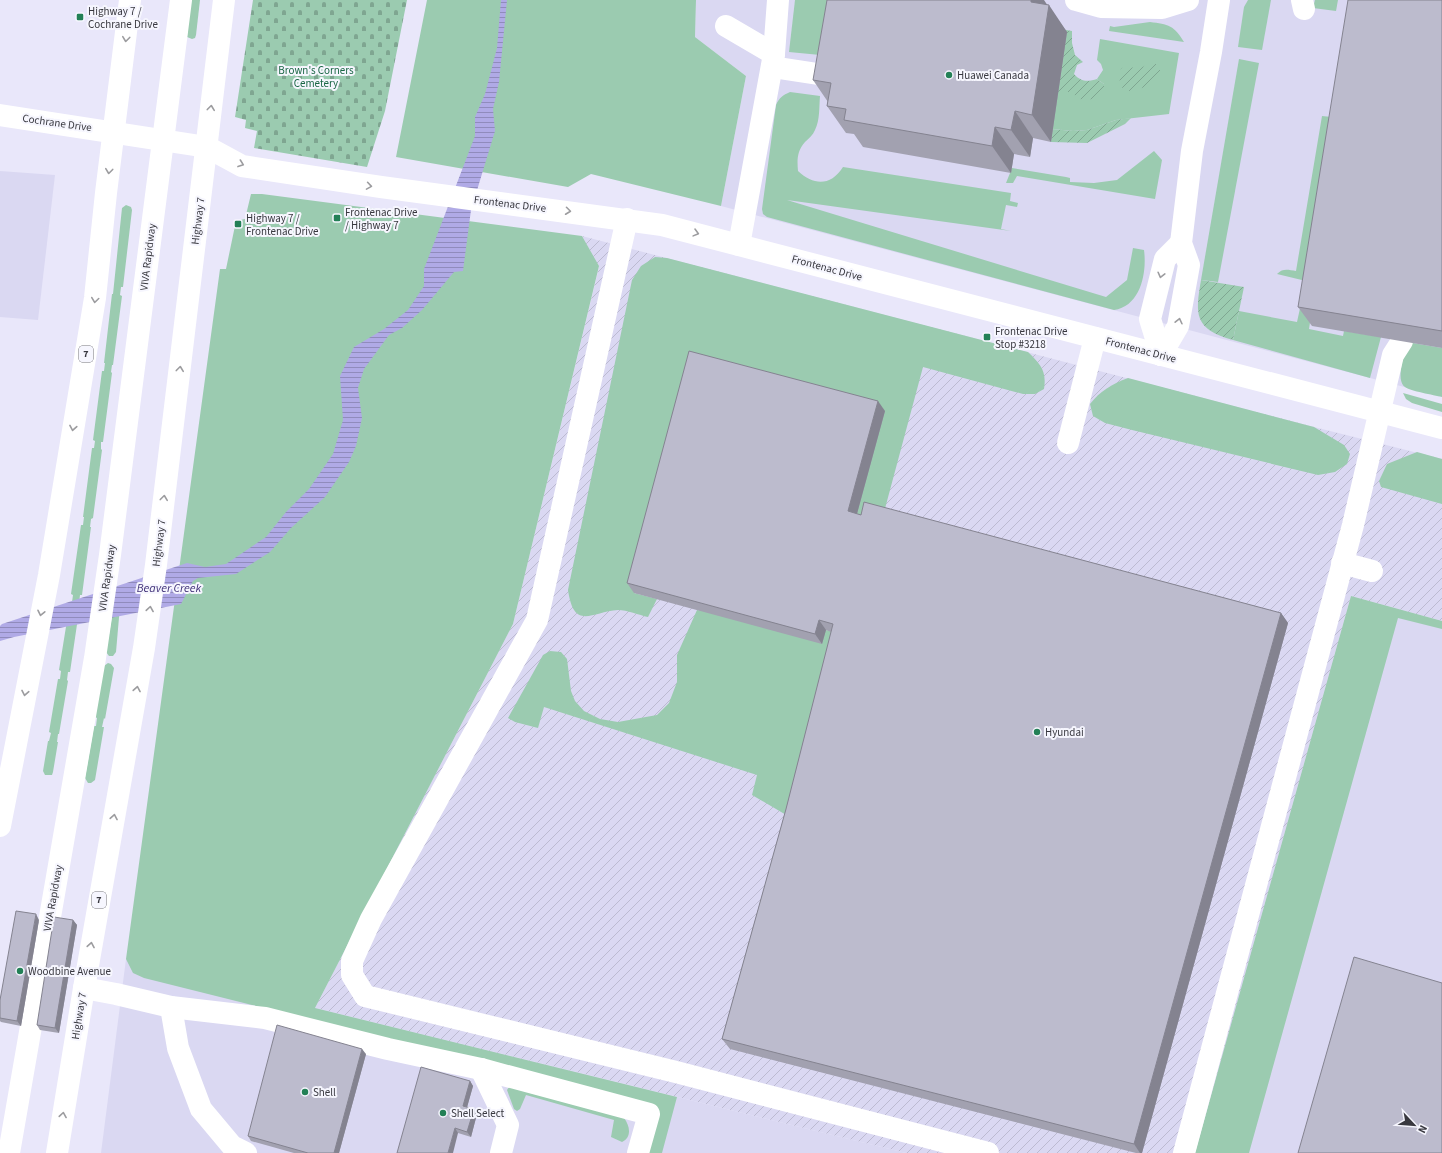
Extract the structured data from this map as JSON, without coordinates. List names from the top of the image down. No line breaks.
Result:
{"streets":{"main road":["Cochrane Drive","Frontenac Drive","Highway 7","VIVA Rapidway","7"]},"crossings":[["Cochrane Drive","Frontenac Drive"],["Cochrane Drive","VIVA Rapidway"],["Cochrane Drive","7"],["Frontenac Drive","Highway 7"],["Frontenac Drive","VIVA Rapidway"]],"one_way":["Frontenac Drive"],"water":["Beaver Creek"],"parks":["Brown's Corners Cemetery"],"places":{"transit":["Highway 7 / Cochrane Drive","Frontenac Drive / Highway 7","Highway 7 / Frontenac Drive","Frontenac Drive Stop #3218"],"other":["Huawei Canada","Hyundai","Woodbine Avenue","Shell","Shell Select"]},"north":"bottom right"}
